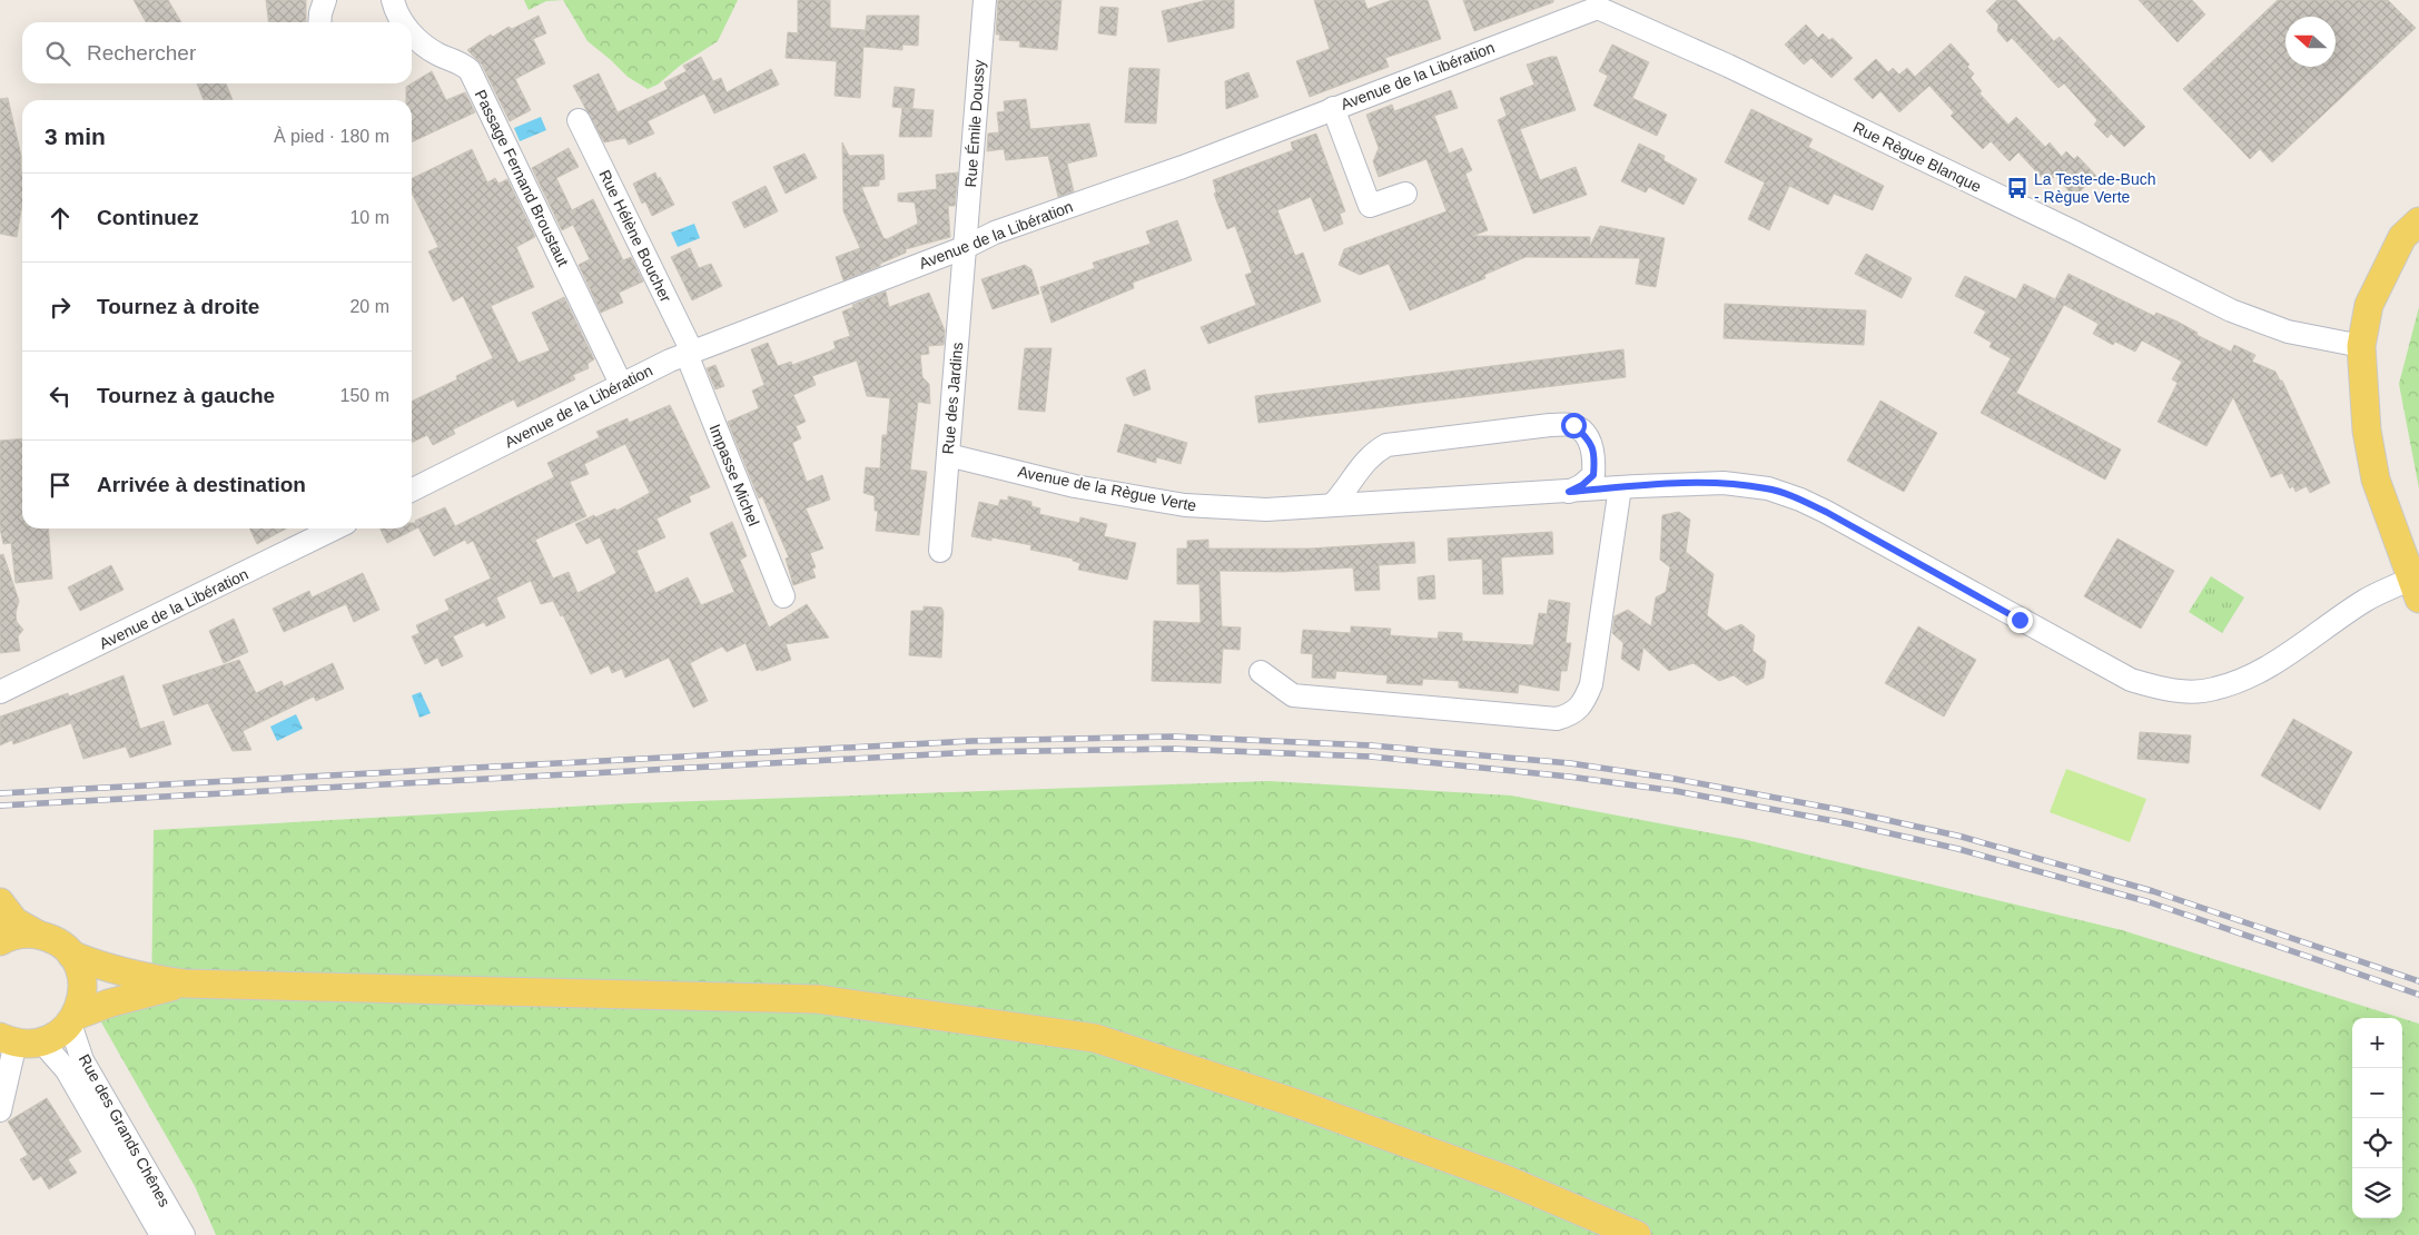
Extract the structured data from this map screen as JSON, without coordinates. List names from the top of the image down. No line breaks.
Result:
{"streets":{"street":["Avenue de la Libération","Rue Émile Doussy","Rue Règue Blanque","Passage Fernand Broustaut","Rue Hélène Boucher","Rue des Jardins","Impasse Michel","Avenue de la Règue Verte","Rue des Grands Chênes"]},"crossings":[["Avenue de la Libération","Rue Émile Doussy"],["Avenue de la Libération","Rue Règue Blanque"],["Avenue de la Libération","Passage Fernand Broustaut"],["Avenue de la Libération","Rue Hélène Boucher"],["Avenue de la Libération","Rue des Jardins"],["Avenue de la Libération","Impasse Michel"],["Rue Émile Doussy","Rue des Jardins"],["Rue Hélène Boucher","Impasse Michel"],["Rue des Jardins","Avenue de la Règue Verte"]],"places":{"bus stop":["La Teste-de-Buch - Règue Verte"]},"north":"left","page":{"search":"Rechercher","heading":["3 min","À pied · 180 m"],"list":[["Continuez","10 m"],["Tournez à droite","20 m"],["Tournez à gauche","150 m"],"Arrivée à destination"],"map_buttons":["+","−"]}}
